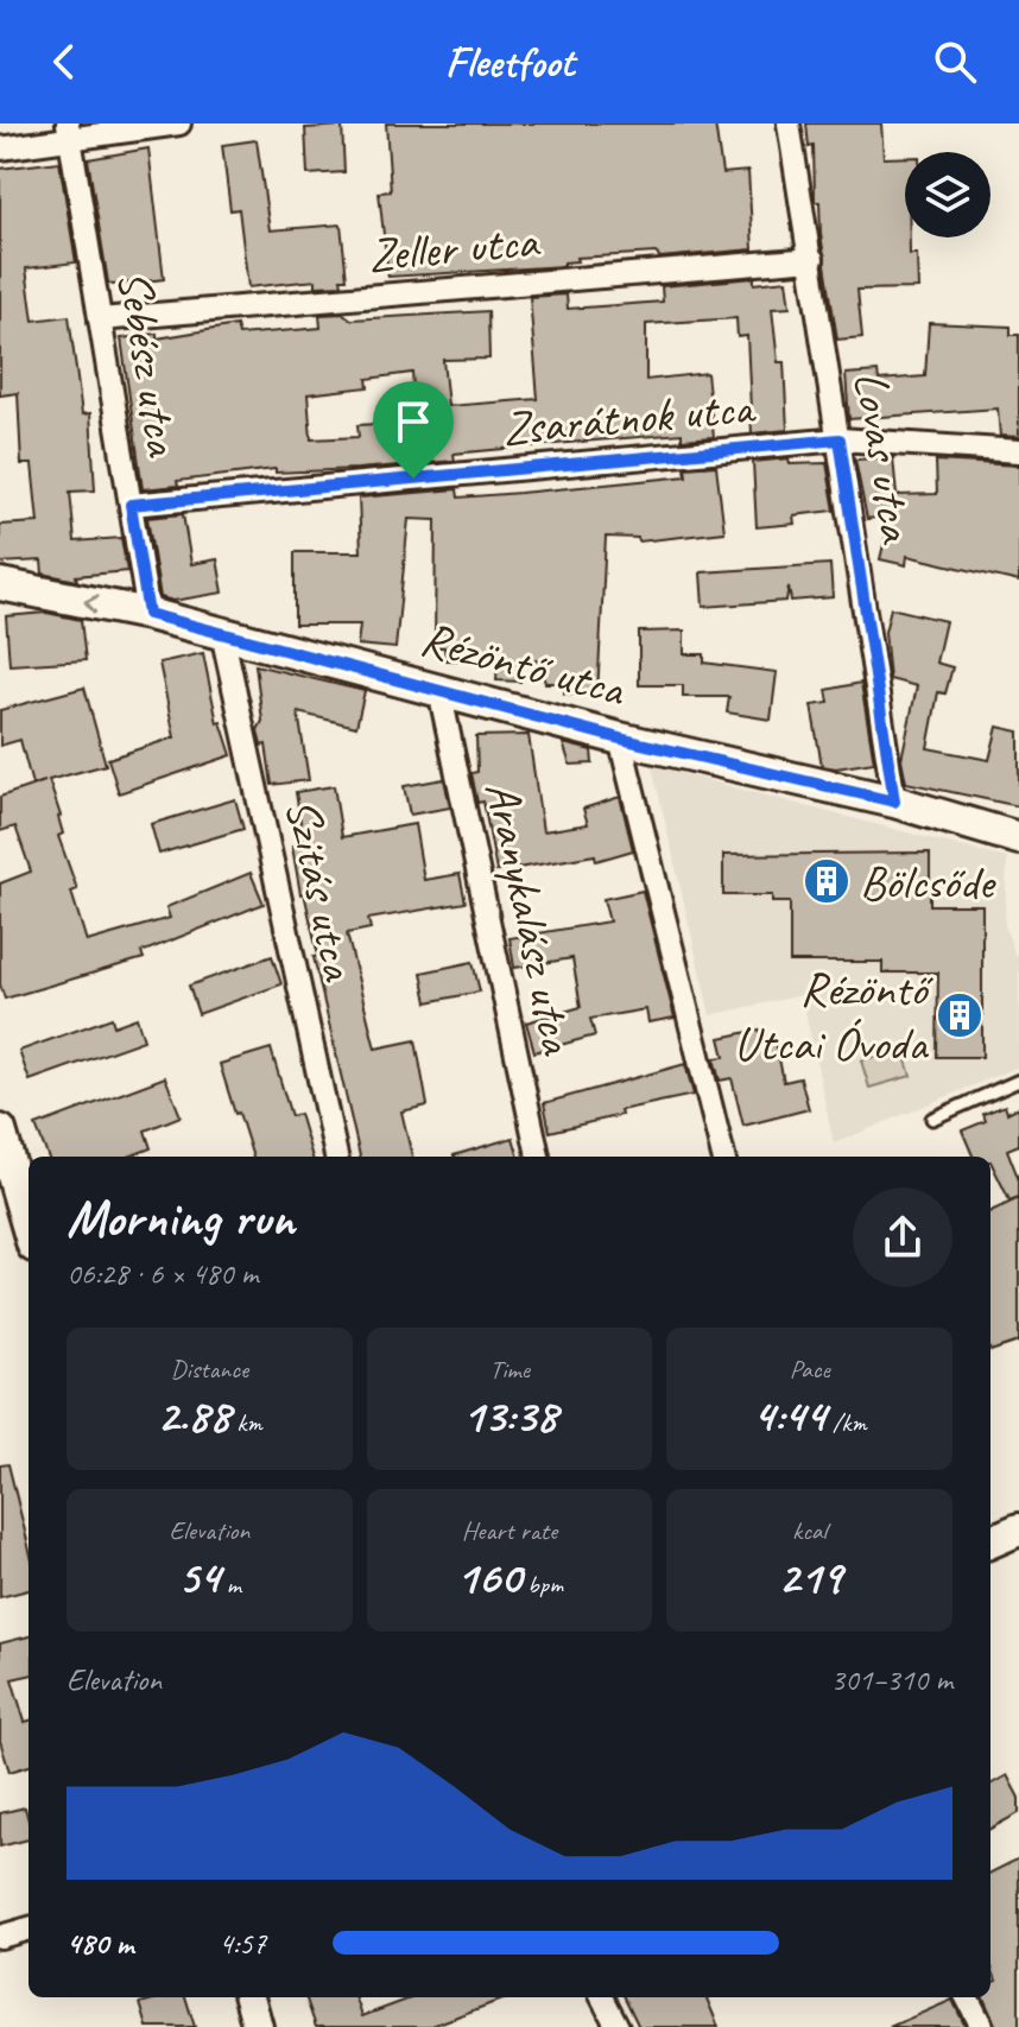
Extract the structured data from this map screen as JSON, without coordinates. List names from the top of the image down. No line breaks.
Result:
{"streets":{"main road":["Rézöntő utca"],"street":["Zeller utca","Sebész utca","Zsarátnok utca","Lovas utca","Szitás utca","Aranykalász utca"]},"crossings":[["Zeller utca","Sebész utca"],["Zeller utca","Lovas utca"],["Sebész utca","Zsarátnok utca"],["Sebész utca","Rézöntő utca"],["Zsarátnok utca","Lovas utca"],["Lovas utca","Rézöntő utca"],["Rézöntő utca","Szitás utca"],["Rézöntő utca","Aranykalász utca"]],"places":{"building":["Bölcsőde","Rézöntő Utcai Óvoda"]},"page":{"header":"Fleetfoot","heading":["Morning run","06:28 · 6 × 480 m"],"stats":[["Distance","2.88 km"],["Time","13:38"],["Pace","4:44 /km"],["Elevation","54 m"],["Heart rate","160 bpm"],["kcal","219"]],"chart":["Elevation","301–310 m"],"list":[{"name":"480 m","note":"4:57"}]}}
